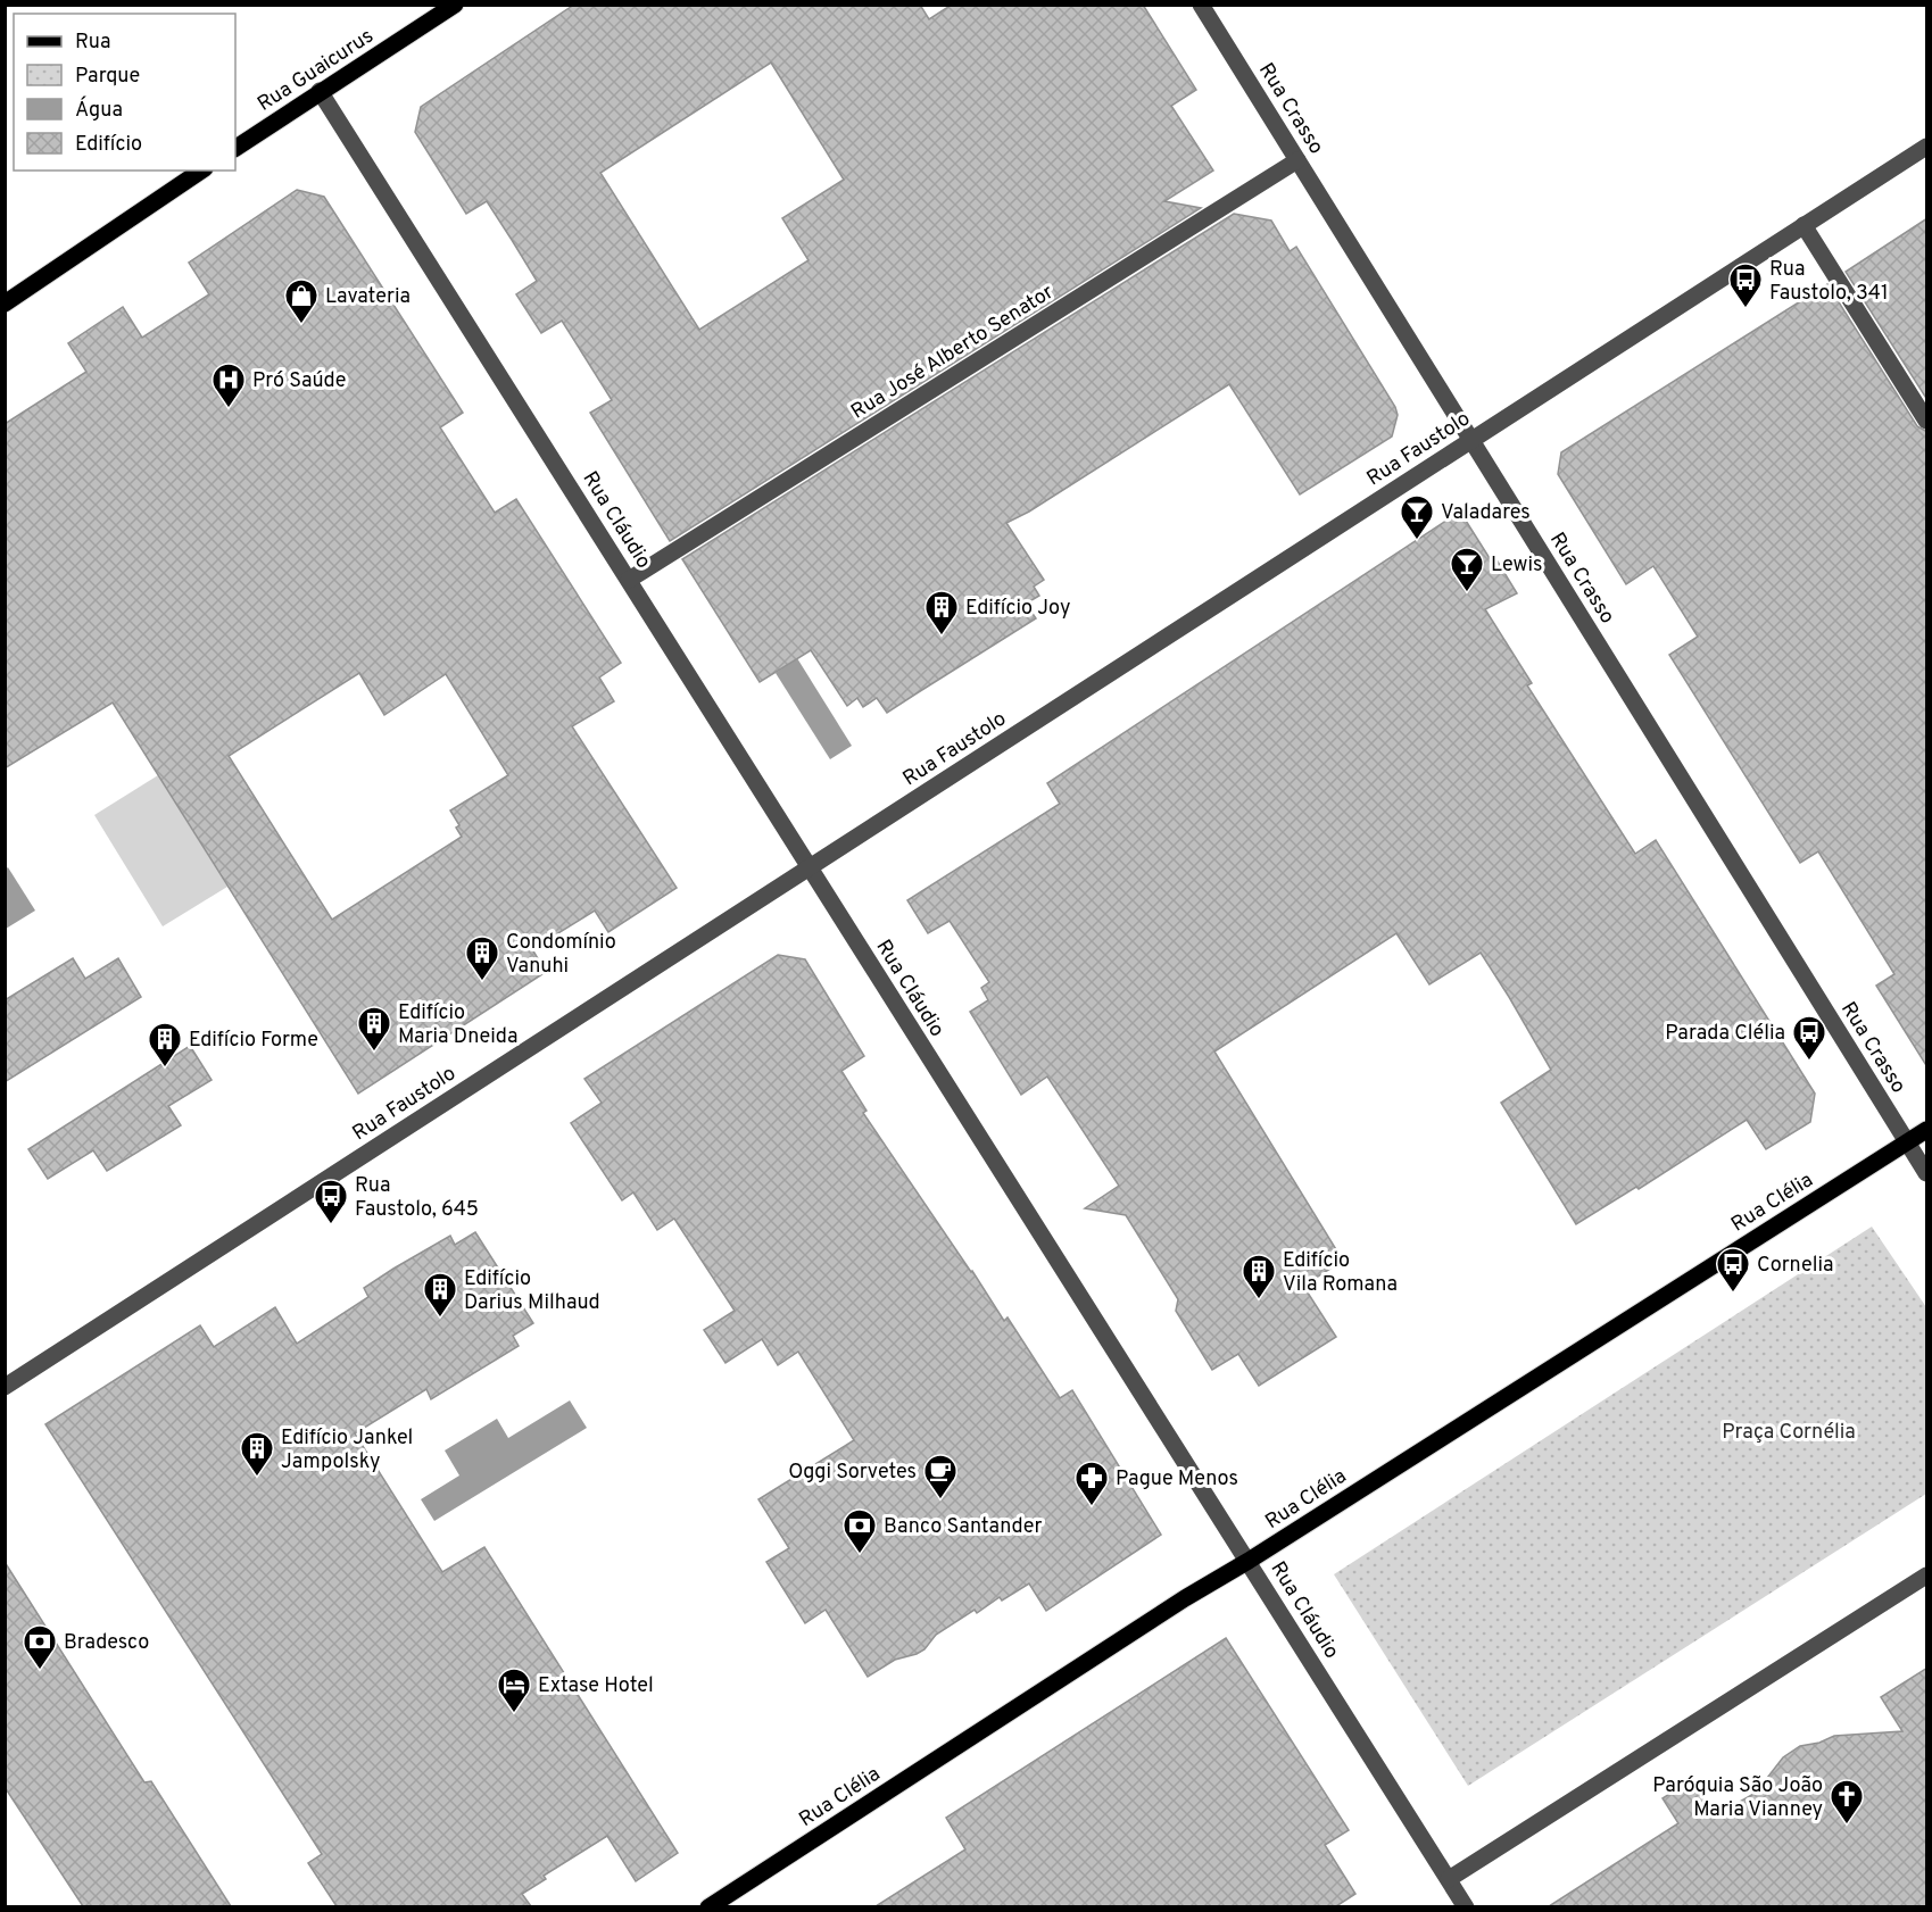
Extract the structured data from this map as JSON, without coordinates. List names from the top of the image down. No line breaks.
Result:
{"streets":{"main road":["Rua Guaicurus","Rua Clélia"],"street":["Rua Crasso","Rua José Alberto Senator","Rua Faustolo","Rua Cláudio"]},"crossings":[["Rua Guaicurus","Rua Cláudio"],["Rua Crasso","Rua José Alberto Senator"],["Rua Crasso","Rua Faustolo"],["Rua Crasso","Rua Clélia"],["Rua José Alberto Senator","Rua Cláudio"],["Rua Faustolo","Rua Cláudio"],["Rua Cláudio","Rua Clélia"]],"parks":["Praça Cornélia"],"places":{"bus stop":["Rua Faustolo, 341","Parada Clélia","Rua Faustolo, 645","Cornelia"],"shop":["Lavateria"],"hospital":["Pró Saúde"],"bar":["Valadares","Lewis"],"building":["Edifício Joy","Condomínio Vanuhi","Edifício Maria Dneida","Edifício Forme","Edifício Vila Romana","Edifício Darius Milhaud","Edifício Jankel Jampolsky"],"cafe":["Oggi Sorvetes"],"pharmacy":["Pague Menos"],"bank":["Banco Santander","Bradesco"],"hotel":["Extase Hotel"],"church":["Paróquia São João Maria Vianney"]},"legend":["Rua","Parque","Água","Edifício"]}
